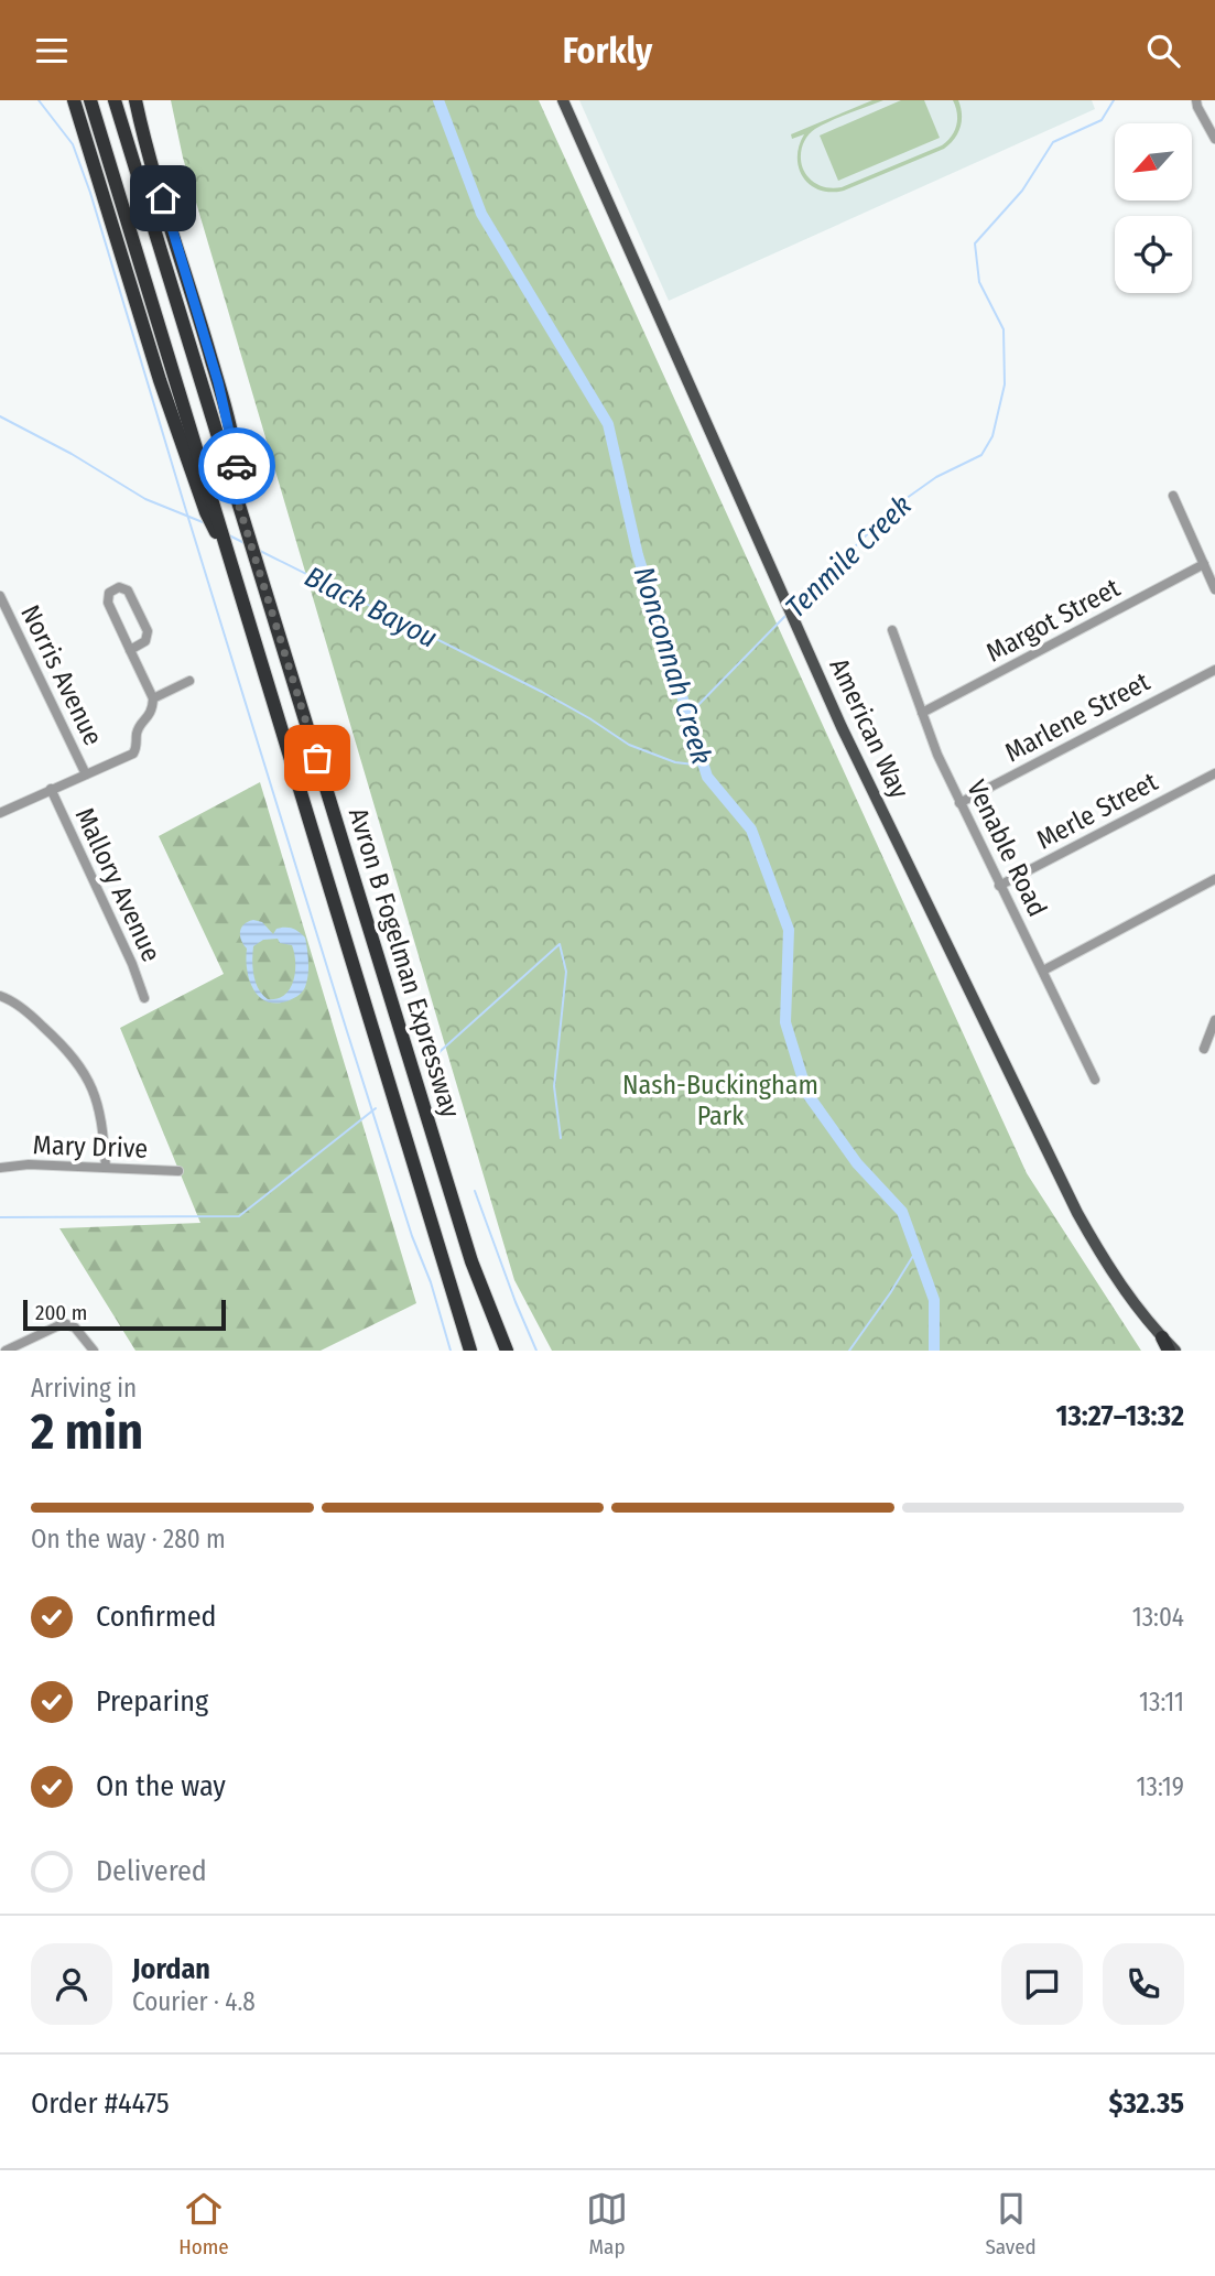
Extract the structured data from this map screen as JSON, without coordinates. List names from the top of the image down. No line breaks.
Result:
{"streets":{"highway":["Avron B Fogelman Expressway"],"main road":["American Way"],"street":["Margot Street","Norris Avenue","Marlene Street","Merle Street","Venable Road","Mallory Avenue","Mary Drive"]},"crossings":[["Margot Street","Venable Road"],["Marlene Street","Venable Road"],["Merle Street","Venable Road"]],"water":["Tenmile Creek","Black Bayou","Nonconnah Creek"],"parks":["Nash-Buckingham Park"],"scale_bar":"200 m","north":"bottom left","page":{"header":"Forkly","scale":"200 m","heading":["2 min","Arriving in","13:27–13:32"],"panel":["Jordan","Courier · 4.8","Order #4475","$32.35"],"bar":"On the way · 280 m","list":[["Confirmed","13:04"],["Preparing","13:11"],["On the way","13:19"],"Delivered"],"tabs":["Home","Map","Saved"]}}
